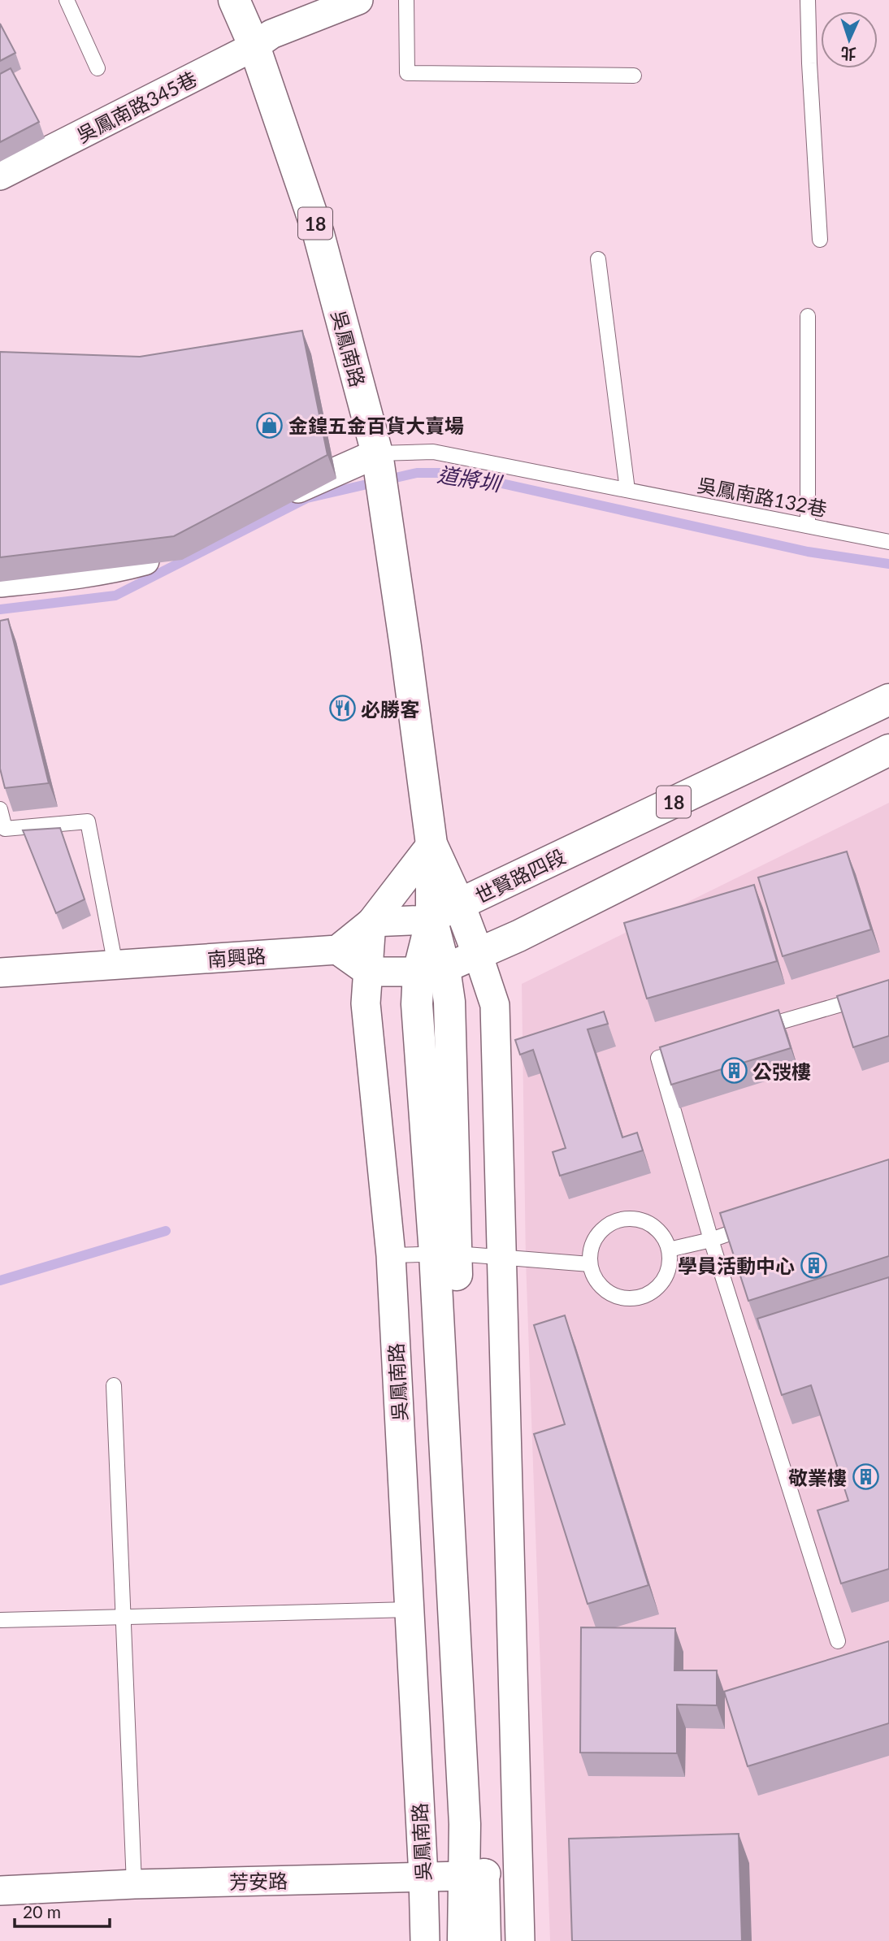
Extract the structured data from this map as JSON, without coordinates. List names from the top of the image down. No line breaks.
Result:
{"streets":{"main road":["18","吳鳳南路","世賢路四段"],"street":["吳鳳南路345巷","南興路","芳安路"],"lane":["吳鳳南路132巷"]},"crossings":[["吳鳳南路345巷","吳鳳南路"],["18","世賢路四段"],["吳鳳南路","吳鳳南路132巷"],["吳鳳南路","世賢路四段"],["吳鳳南路","芳安路"]],"water":["道將圳"],"places":{"shop":["金鍠五金百貨大賣場"],"restaurant":["必勝客"],"building":["公弢樓","學員活動中心","敬業樓"]},"scale_bar":"20 m","north":"bottom"}
